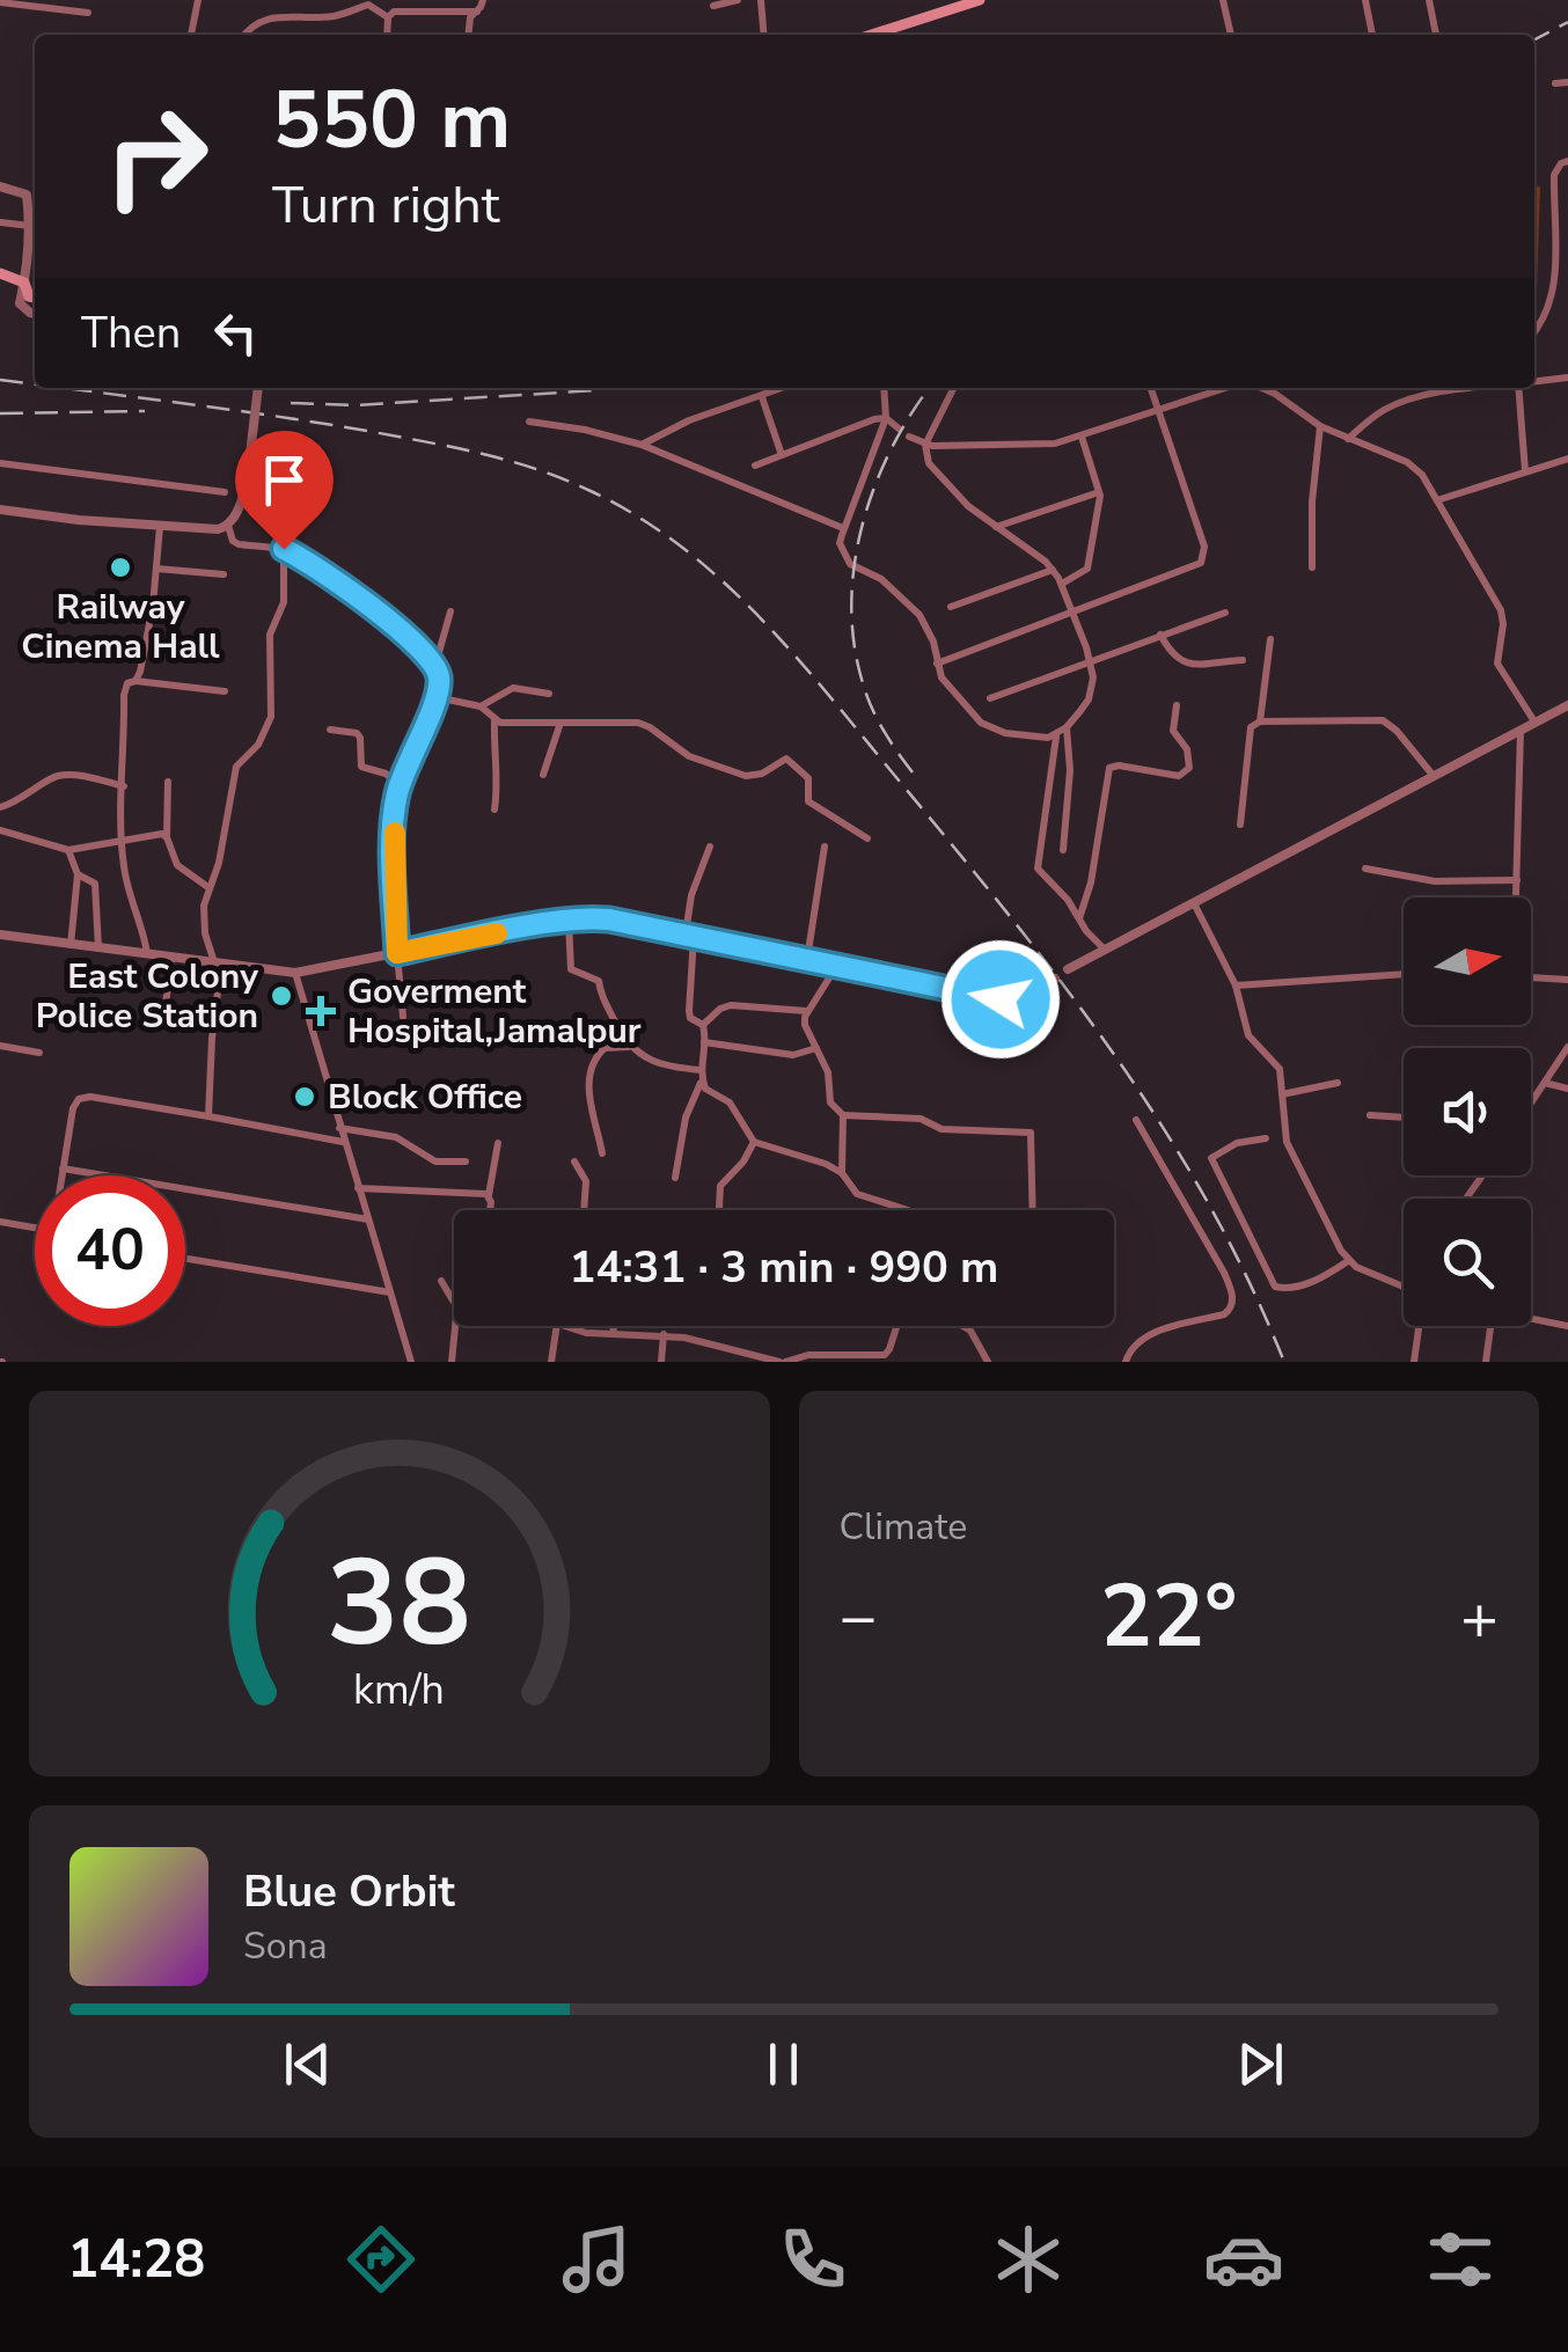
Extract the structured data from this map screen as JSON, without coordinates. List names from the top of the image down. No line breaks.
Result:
{"places":{"other":["Railway Cinema Hall","East Colony Police Station","Block Office"],"health":["Goverment Hospital,Jamalpur"]},"north":"right","page":{"turn":["550 m","Turn right"],"then":"Then","limit":"40","trip":"14:31 · 3 min · 990 m","tile":"Climate","heat":["−","22°","+"],"song":["Blue Orbit","Sona"],"tabs":"14:28","gauge":["38","km/h"]}}
